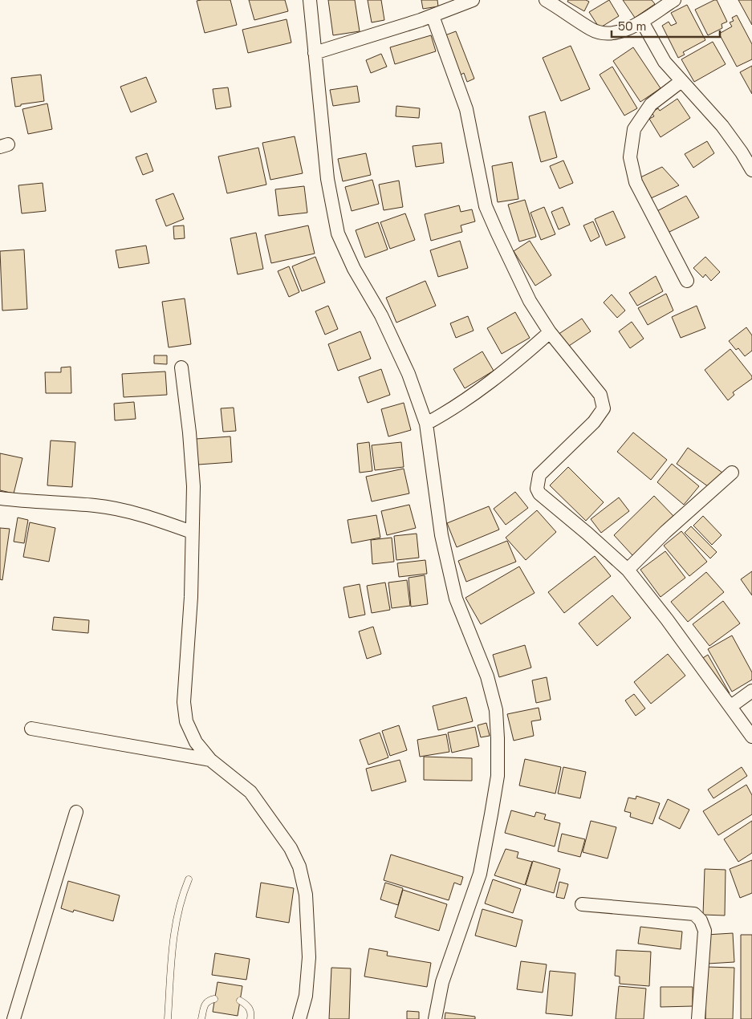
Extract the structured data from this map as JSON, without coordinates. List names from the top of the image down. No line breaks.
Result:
{"scale_bar":"50 m"}
